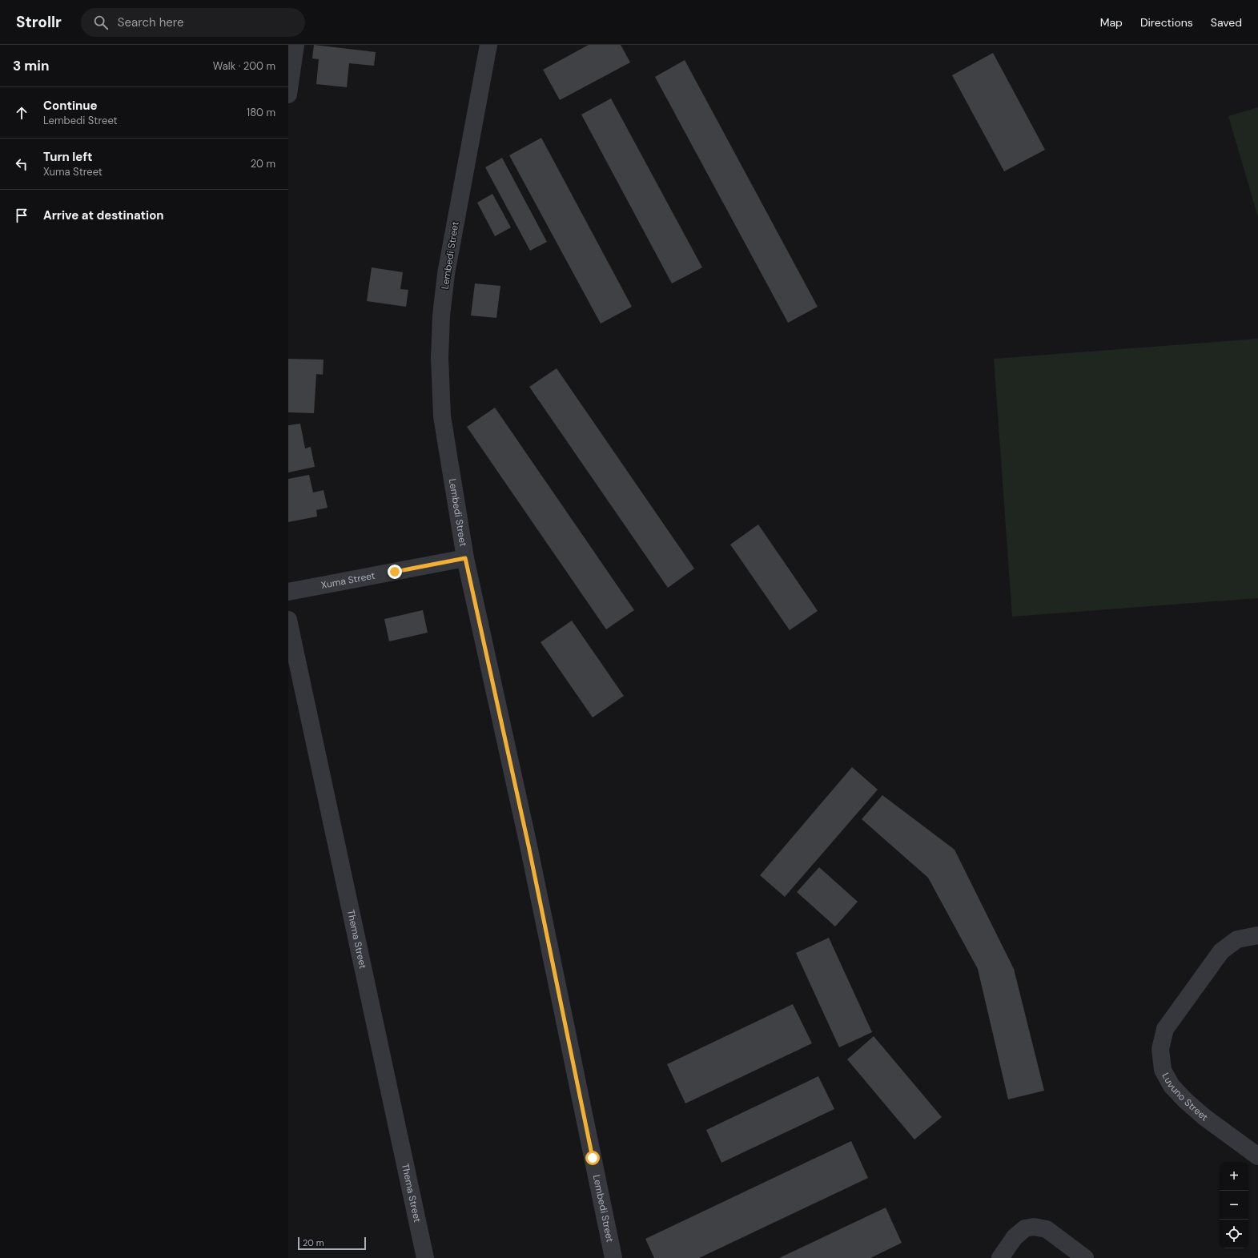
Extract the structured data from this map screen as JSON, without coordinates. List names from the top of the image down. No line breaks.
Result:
{"streets":{"street":["Lembedi Street","Xuma Street","Thema Street","Luvuno Street"]},"crossings":[["Lembedi Street","Xuma Street"]],"scale_bar":"20 m","page":{"header":"Strollr","search":"Search here","nav":["Map","Directions","Saved"],"heading":["3 min","Walk · 200 m"],"list":[["Continue","Lembedi Street","180 m"],["Turn left","Xuma Street","20 m"],"Arrive at destination"],"map_buttons":["+","−"],"scale":"20 m"}}
